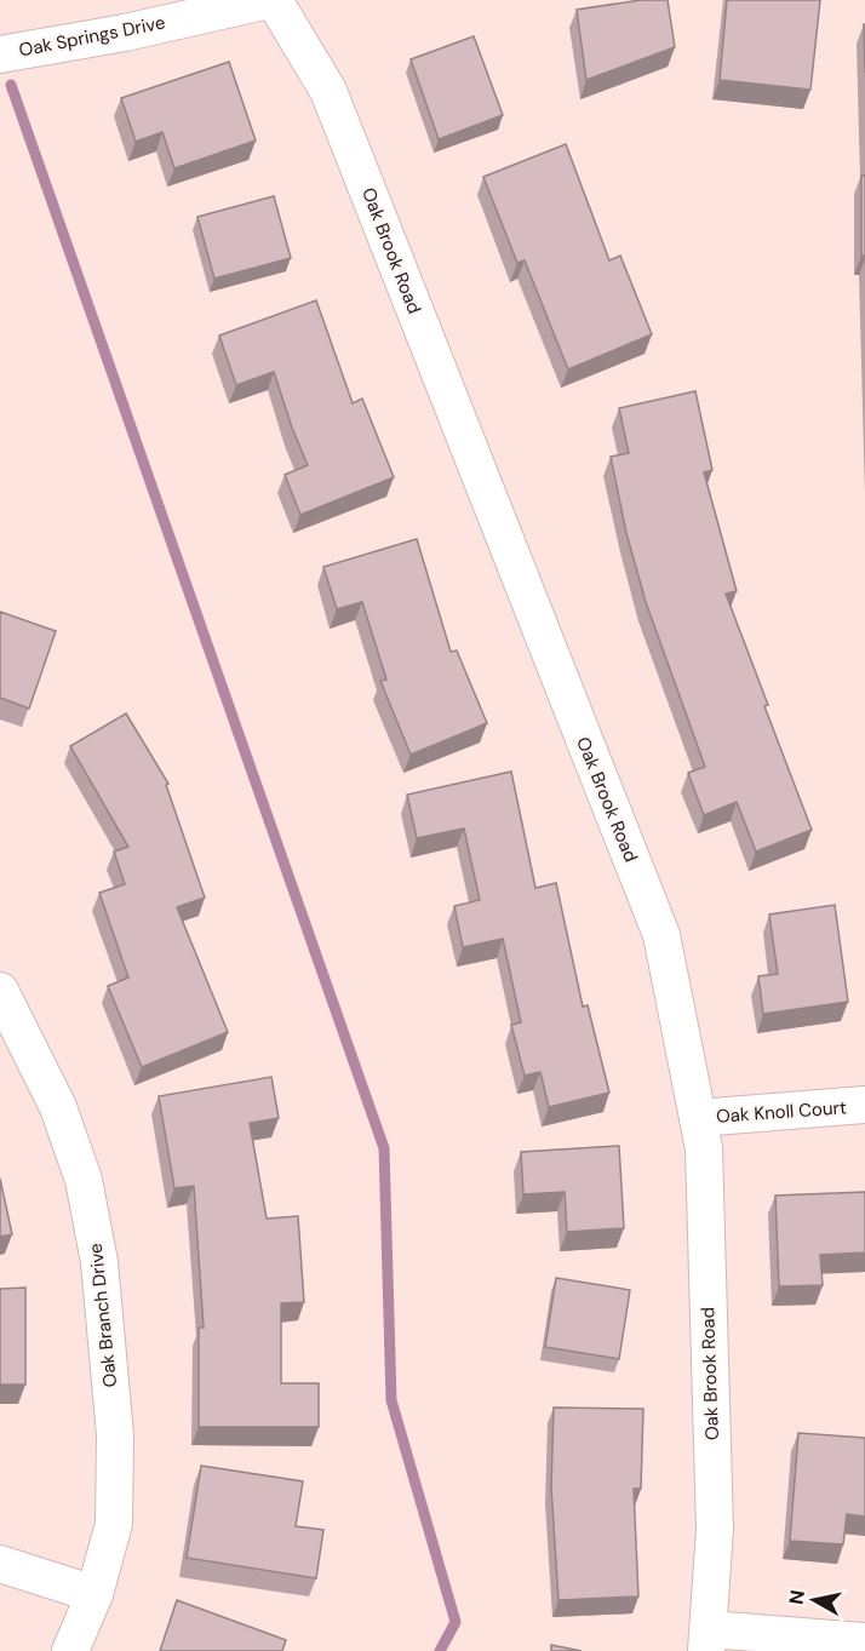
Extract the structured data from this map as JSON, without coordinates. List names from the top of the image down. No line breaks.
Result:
{"streets":{"street":["Oak Springs Drive","Oak Brook Road","Oak Knoll Court","Oak Branch Drive"]},"crossings":[["Oak Springs Drive","Oak Brook Road"],["Oak Brook Road","Oak Knoll Court"]],"north":"left"}
